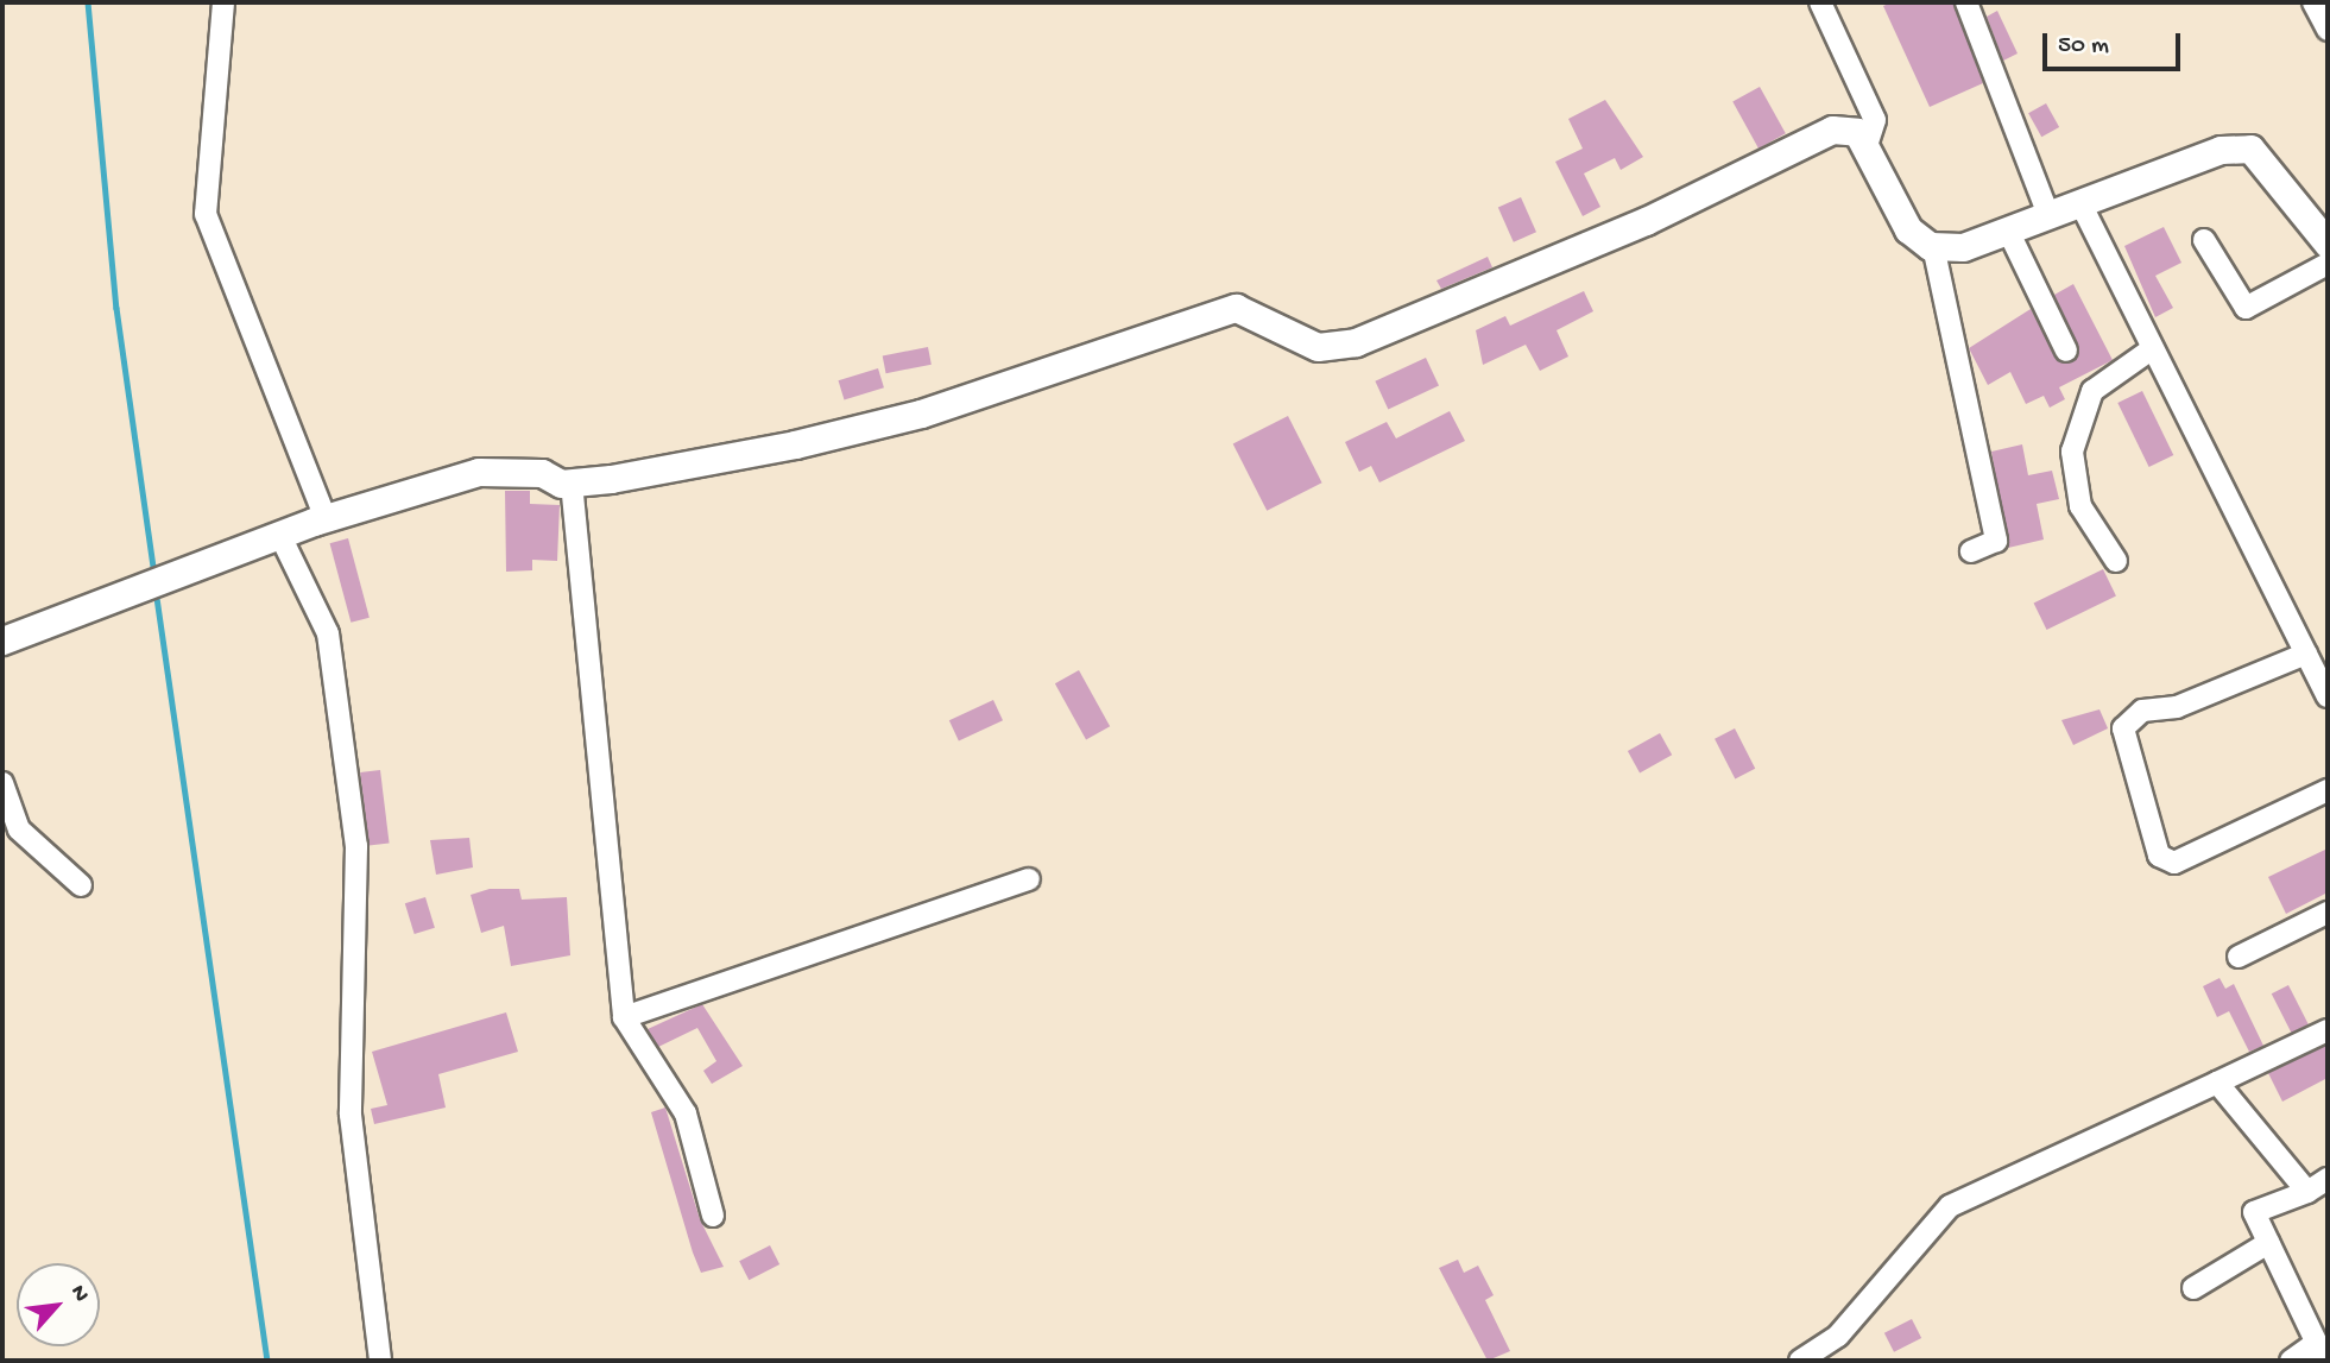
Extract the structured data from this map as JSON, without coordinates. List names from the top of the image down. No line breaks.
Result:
{"scale_bar":"50 m","north":"top right"}
